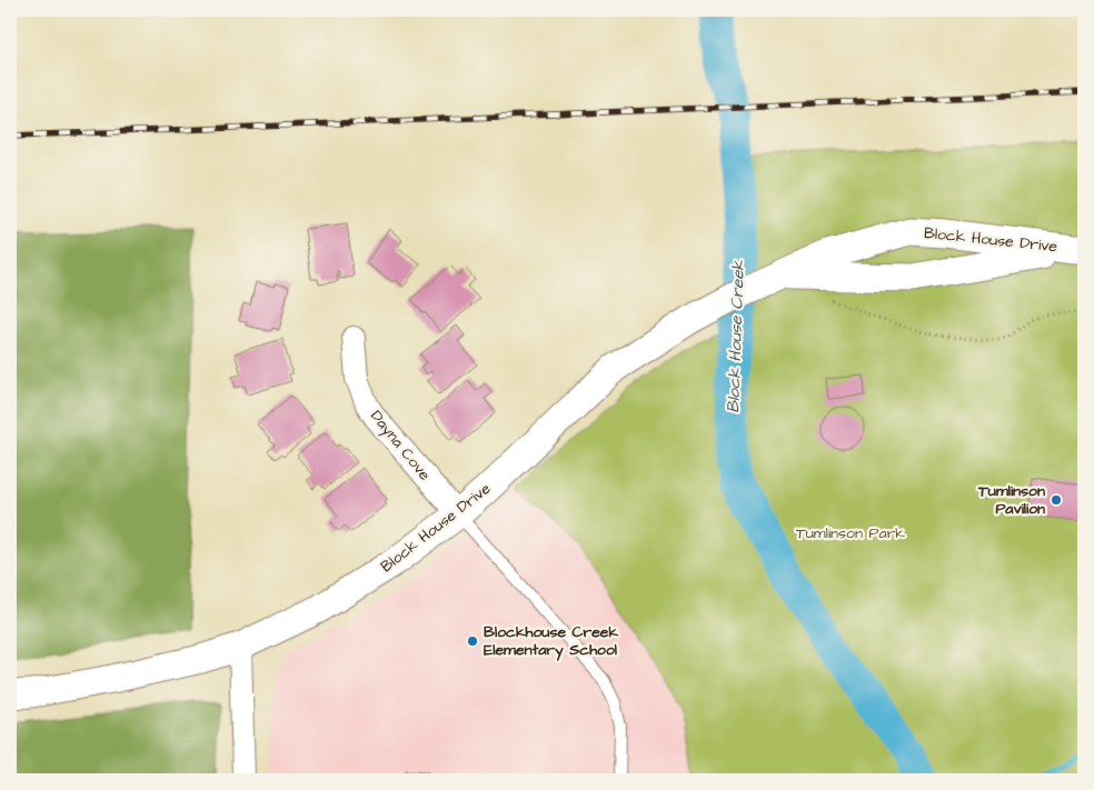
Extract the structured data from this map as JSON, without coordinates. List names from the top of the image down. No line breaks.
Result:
{"streets":{"street":["Block House Drive","Dayna Cove"]},"crossings":[["Block House Drive","Dayna Cove"]],"water":["Block House Creek"],"parks":["Tumlinson Park"],"places":["Tumlinson Pavilion","Blockhouse Creek Elementary School"]}
